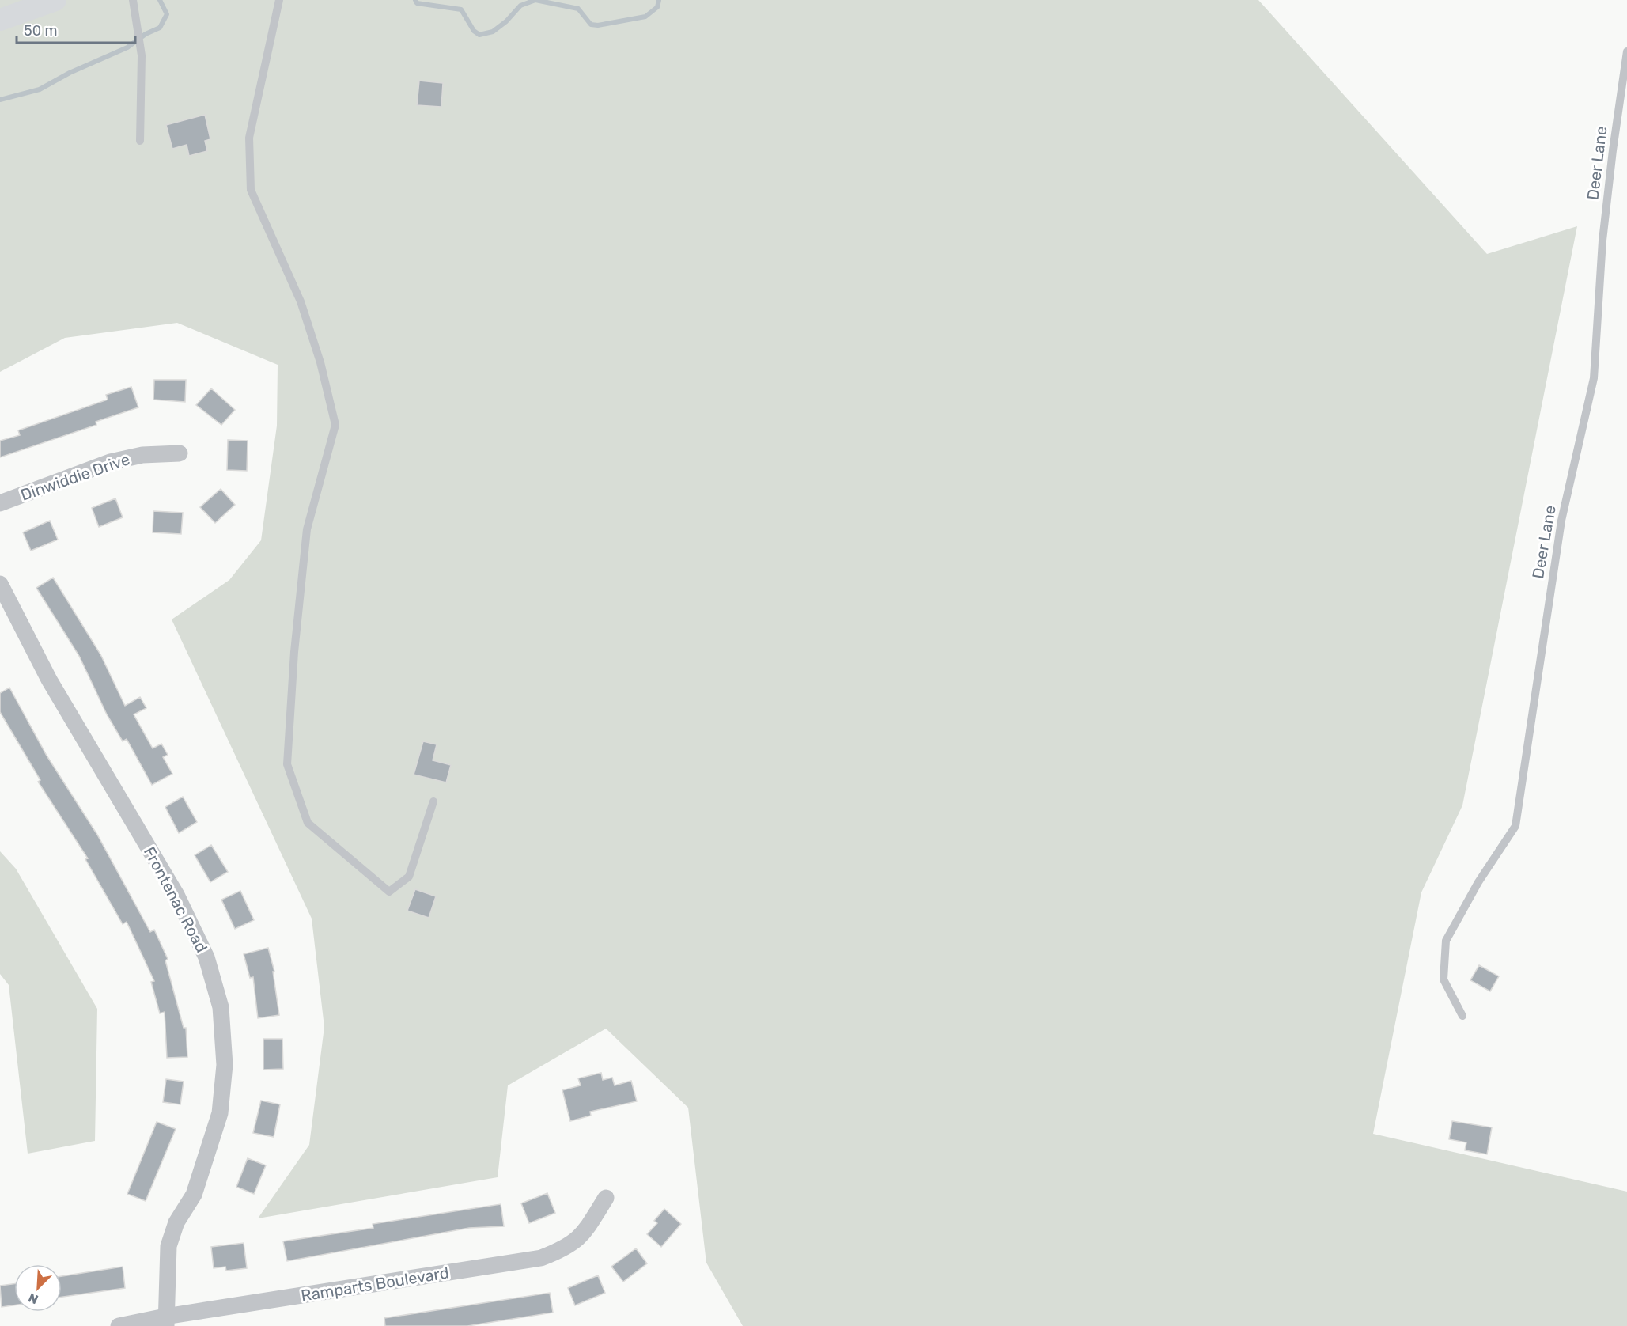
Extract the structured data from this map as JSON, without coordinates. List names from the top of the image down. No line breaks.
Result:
{"streets":{"street":["Dinwiddie Drive","Frontenac Road","Ramparts Boulevard"],"lane":["Deer Lane"]},"crossings":[["Frontenac Road","Ramparts Boulevard"]],"scale_bar":"50 m","north":"bottom left"}
